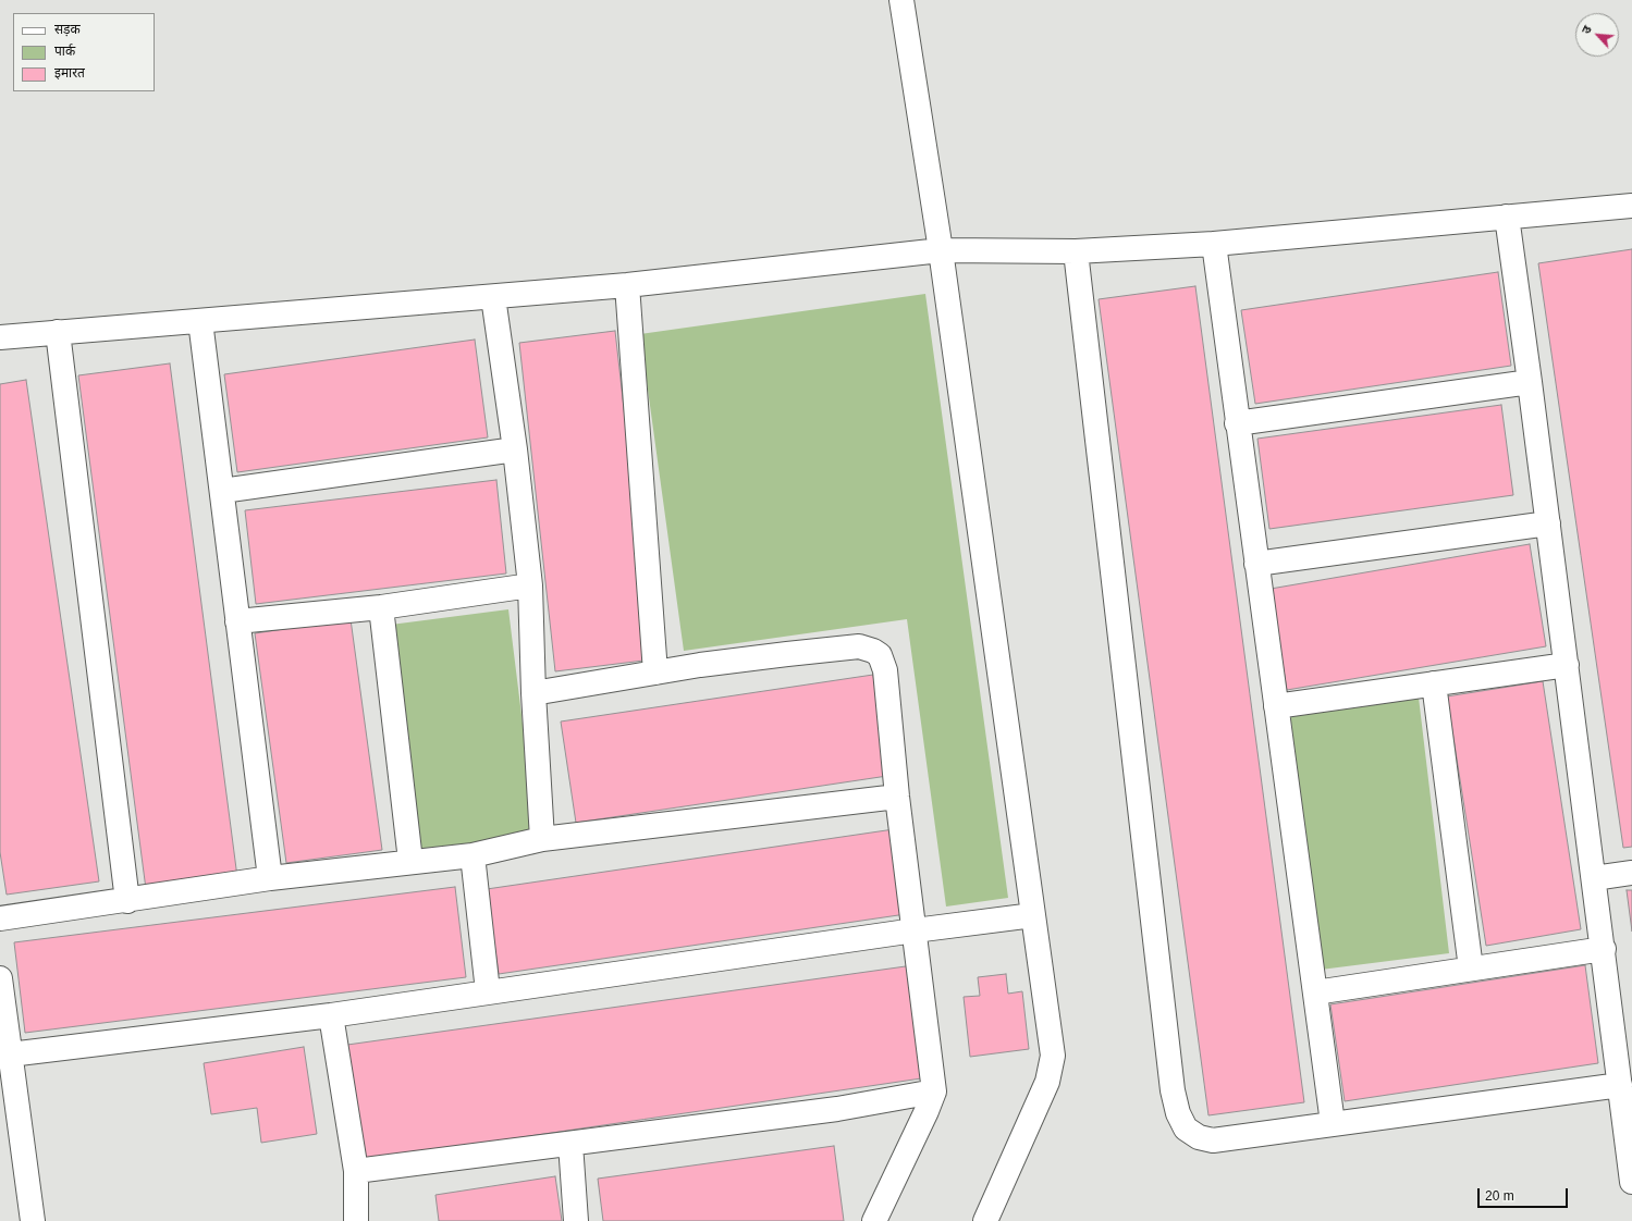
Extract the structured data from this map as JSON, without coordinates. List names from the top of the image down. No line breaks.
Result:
{"legend":["सड़क","पार्क","इमारत"],"scale_bar":"20 m","north":"top left"}
